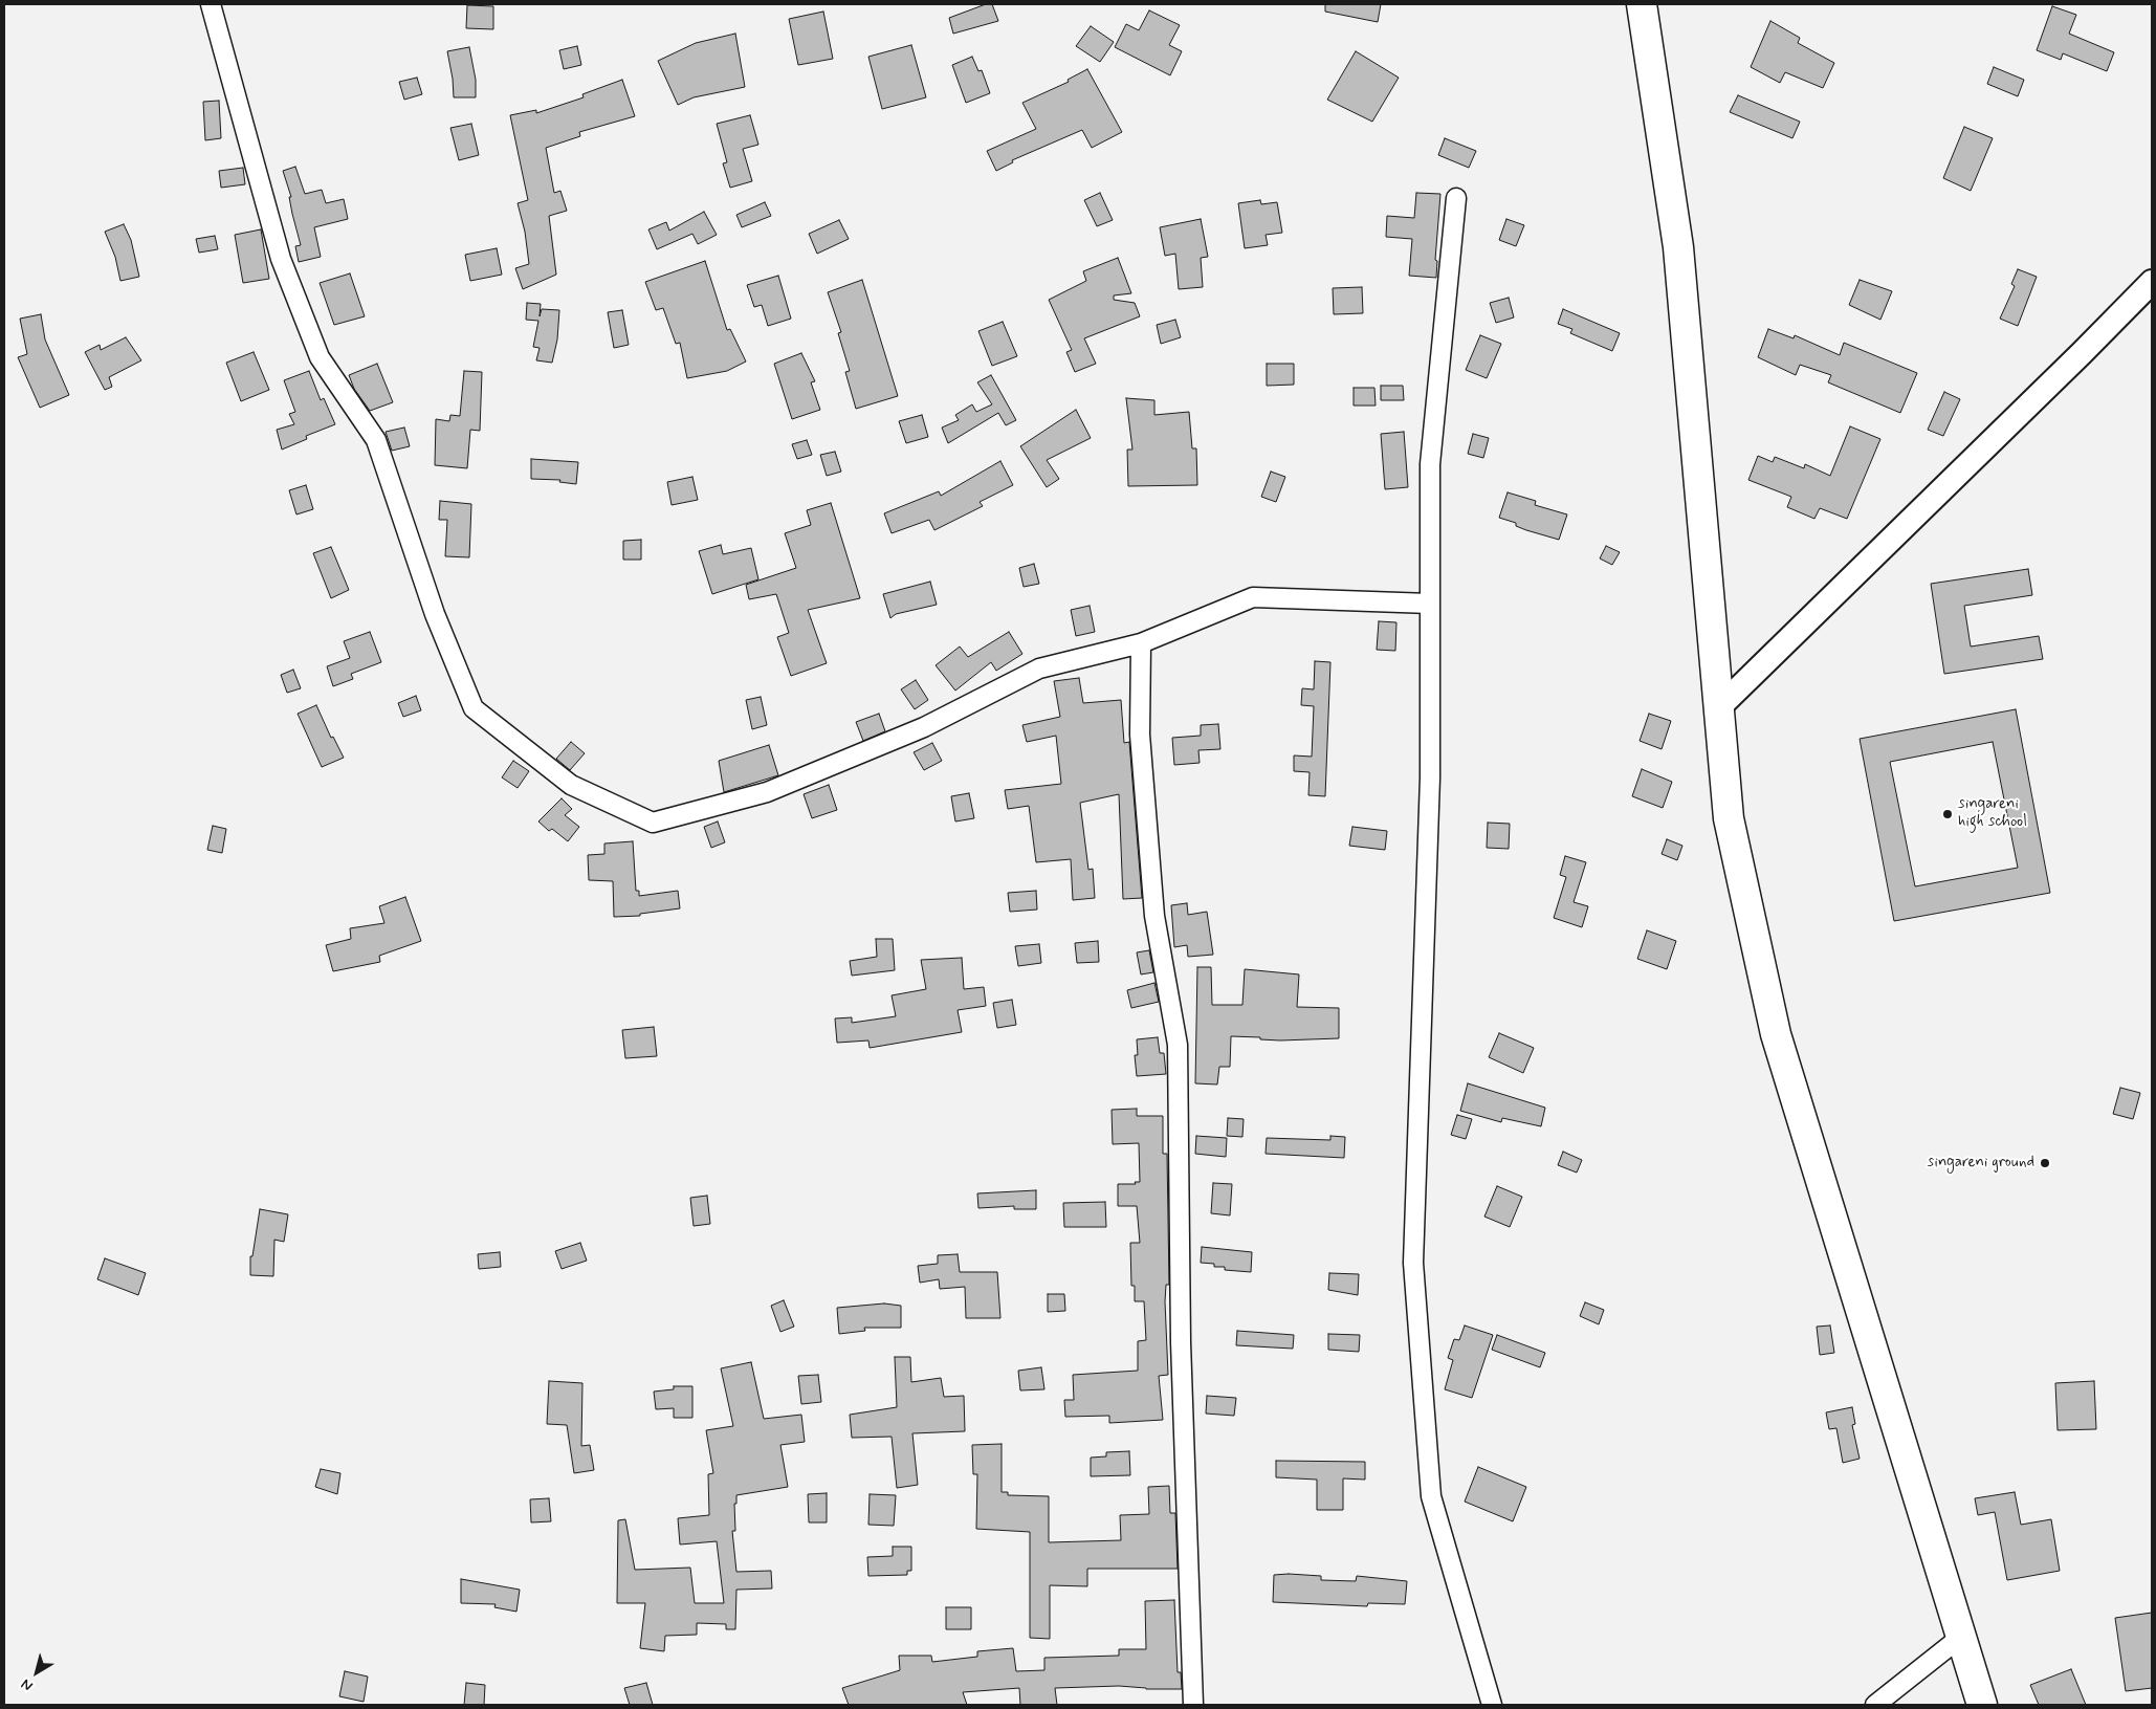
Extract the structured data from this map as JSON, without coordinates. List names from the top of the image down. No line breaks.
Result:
{"places":["singareni high school","singareni ground"],"north":"bottom left"}
